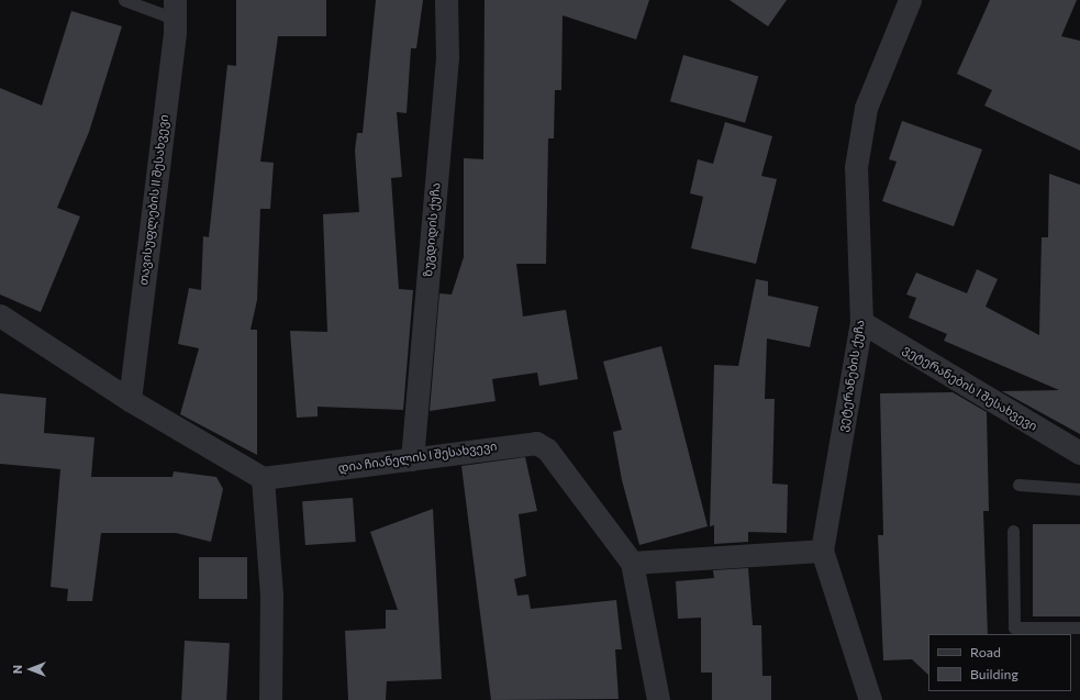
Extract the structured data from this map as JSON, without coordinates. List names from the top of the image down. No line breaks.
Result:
{"streets":{"street":["თავისუფლების II შესახვევი","ზუგდიდის ქუჩა","ვეტერანების ქუჩა","ვეტერანების I შესახვევი","დია ჩიანელის I შესახვევი"]},"crossings":[["ზუგდიდის ქუჩა","დია ჩიანელის I შესახვევი"],["ვეტერანების ქუჩა","ვეტერანების I შესახვევი"]],"legend":["Road","Building"],"north":"left"}
